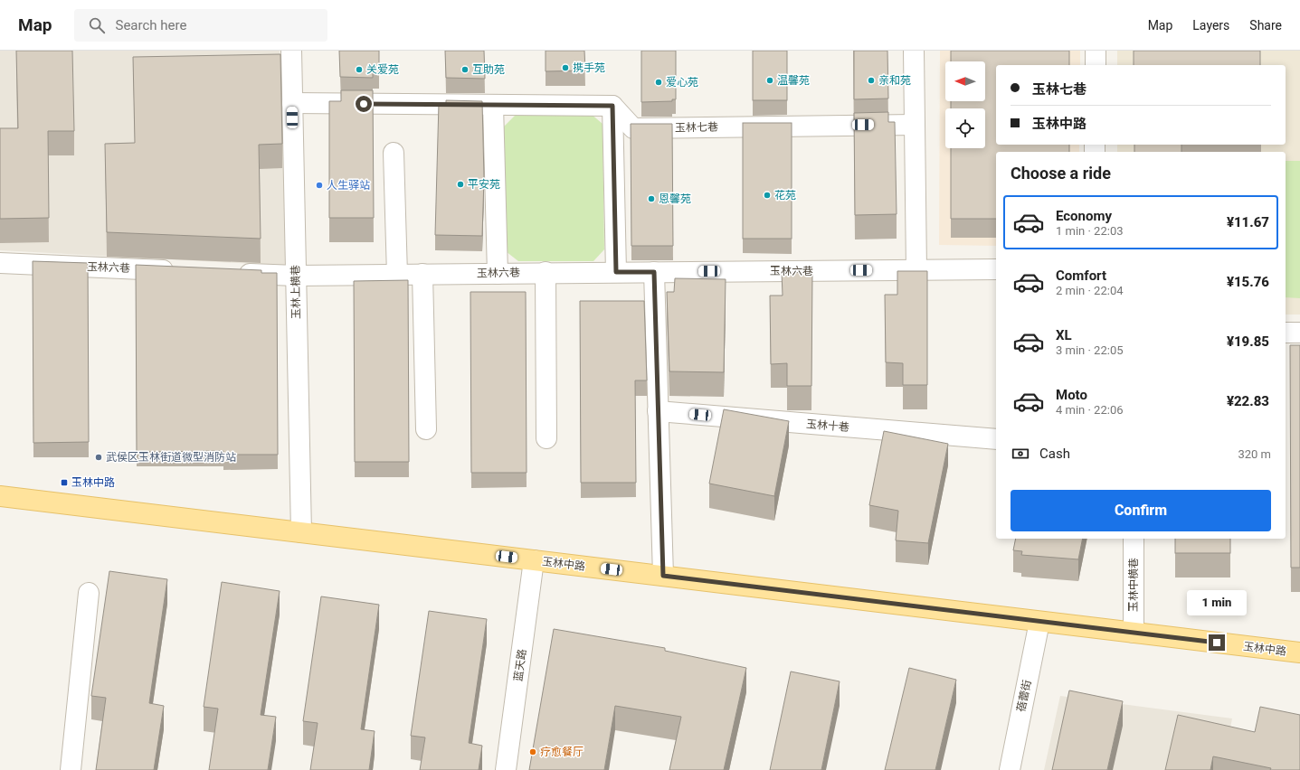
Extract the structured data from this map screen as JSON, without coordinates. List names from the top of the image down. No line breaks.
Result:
{"streets":{"main road":["玉林中路"],"street":["玉林七巷","玉林六巷","玉林上横巷","玉林十巷","玉林中横巷","蓝天路","蓓蕾街"]},"crossings":[["玉林六巷","玉林上横巷"],["玉林上横巷","玉林中路"],["玉林中路","玉林中横巷"],["玉林中路","蓝天路"],["玉林中路","蓓蕾街"]],"places":{"other":["携手苑","关爱苑","互助苑","温馨苑","亲和苑","爱心苑","平安苑","人生驿站","花苑","恩馨苑","武侯区玉林街道微型消防站","疗愈餐厅"],"transit":["玉林中路"]},"north":"left","page":{"header":"Map","search":"Search here","nav":["Map","Layers","Share"],"banner":["玉林七巷","玉林中路"],"heading":"Choose a ride","list":[{"name":"Economy","note":"1 min · 22:03","value":"¥11.67"},{"name":"Comfort","note":"2 min · 22:04","value":"¥15.76"},{"name":"XL","note":"3 min · 22:05","value":"¥19.85"},{"name":"Moto","note":"4 min · 22:06","value":"¥22.83"}],"pay":["Cash","320 m"],"buttons":"Confirm","bubble":"1 min"}}
